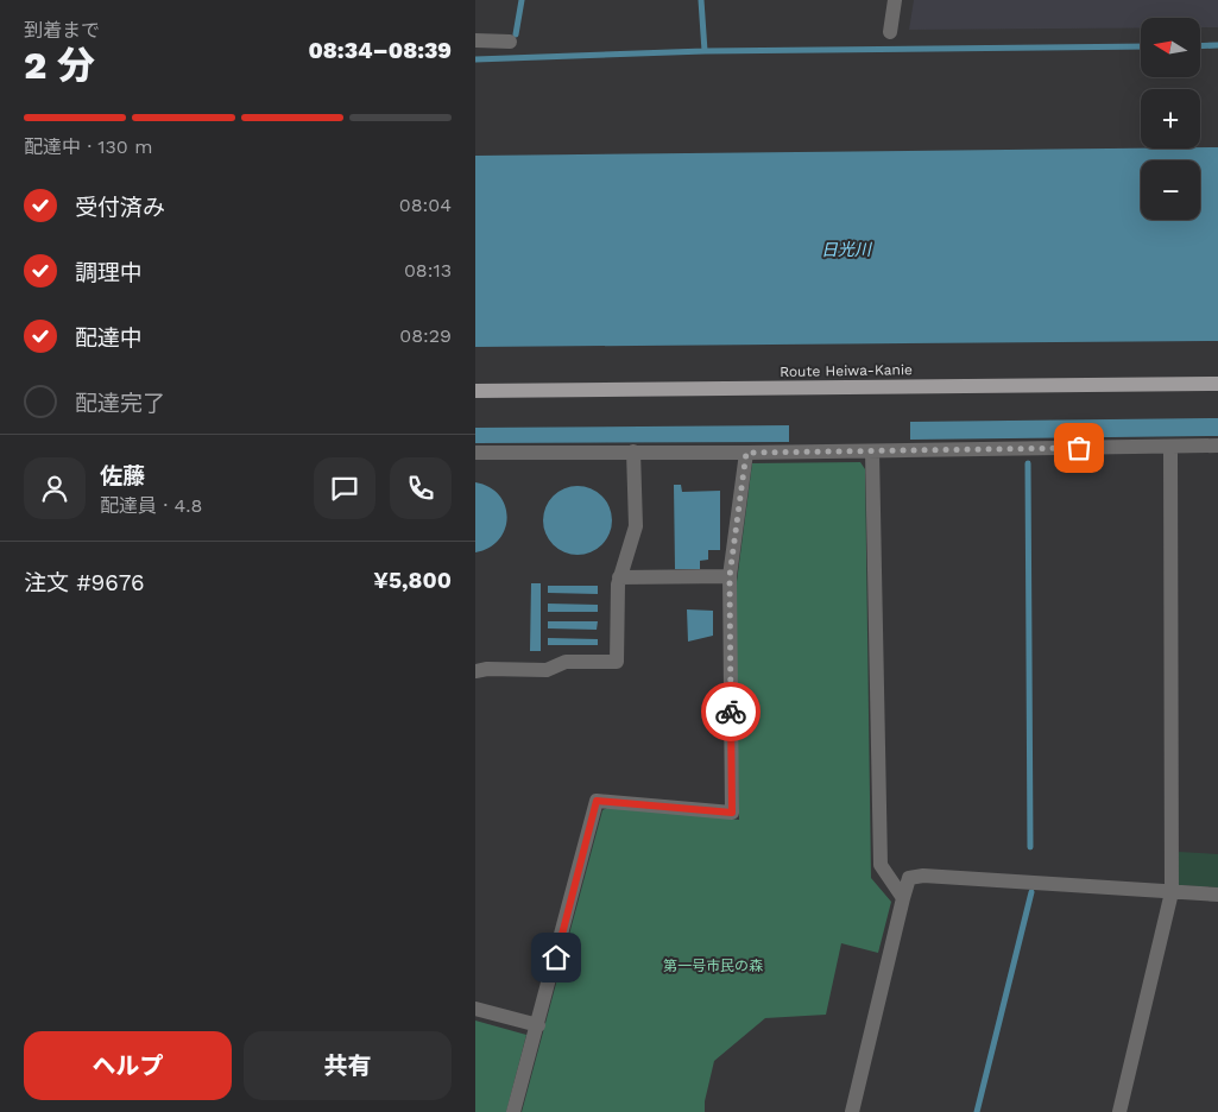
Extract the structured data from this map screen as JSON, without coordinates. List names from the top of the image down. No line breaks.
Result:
{"streets":{"main road":["Route Heiwa-Kanie"]},"water":["日光川"],"parks":["第一号市民の森"],"north":"left","page":{"heading":["2 分","到着まで","08:34–08:39"],"panel":["佐藤","配達員 · 4.8","注文 #9676","¥5,800"],"map_buttons":["+","−"],"bar":"配達中 · 130 m","list":[["受付済み","08:04"],["調理中","08:13"],["配達中","08:29"],"配達完了"],"buttons":["ヘルプ","共有"]}}
